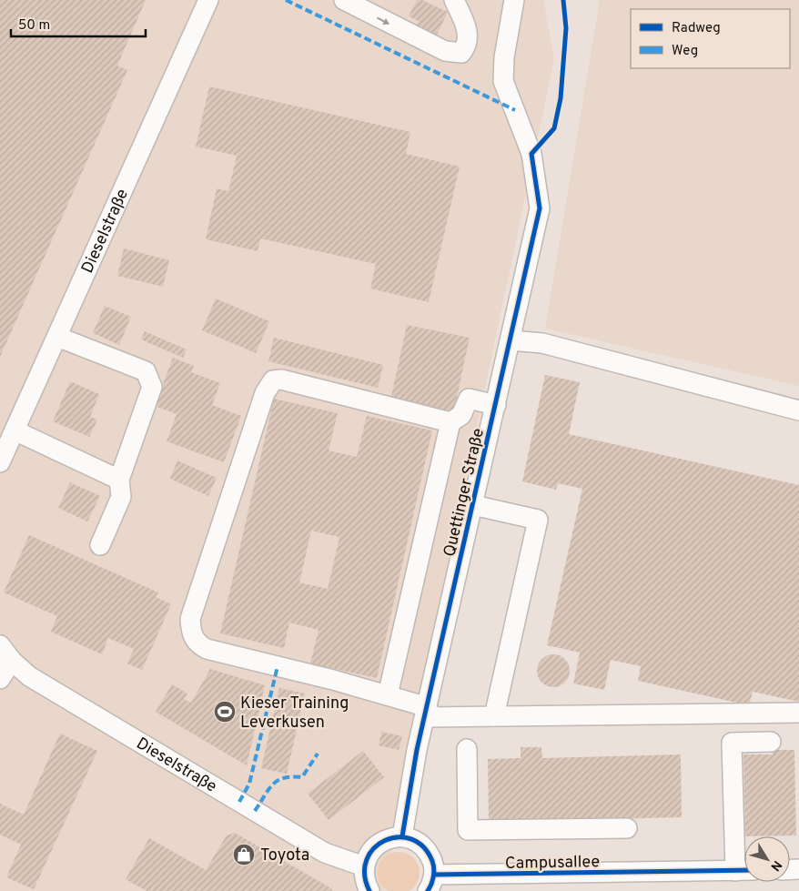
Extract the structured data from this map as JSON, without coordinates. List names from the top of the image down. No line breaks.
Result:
{"streets":{"street":["Dieselstraße","Quettinger Straße","Campusallee"]},"places":{"sports":["Kieser Training Leverkusen"],"shop":["Toyota"]},"legend":["Radweg","Weg"],"scale_bar":"50 m","north":"bottom right"}
